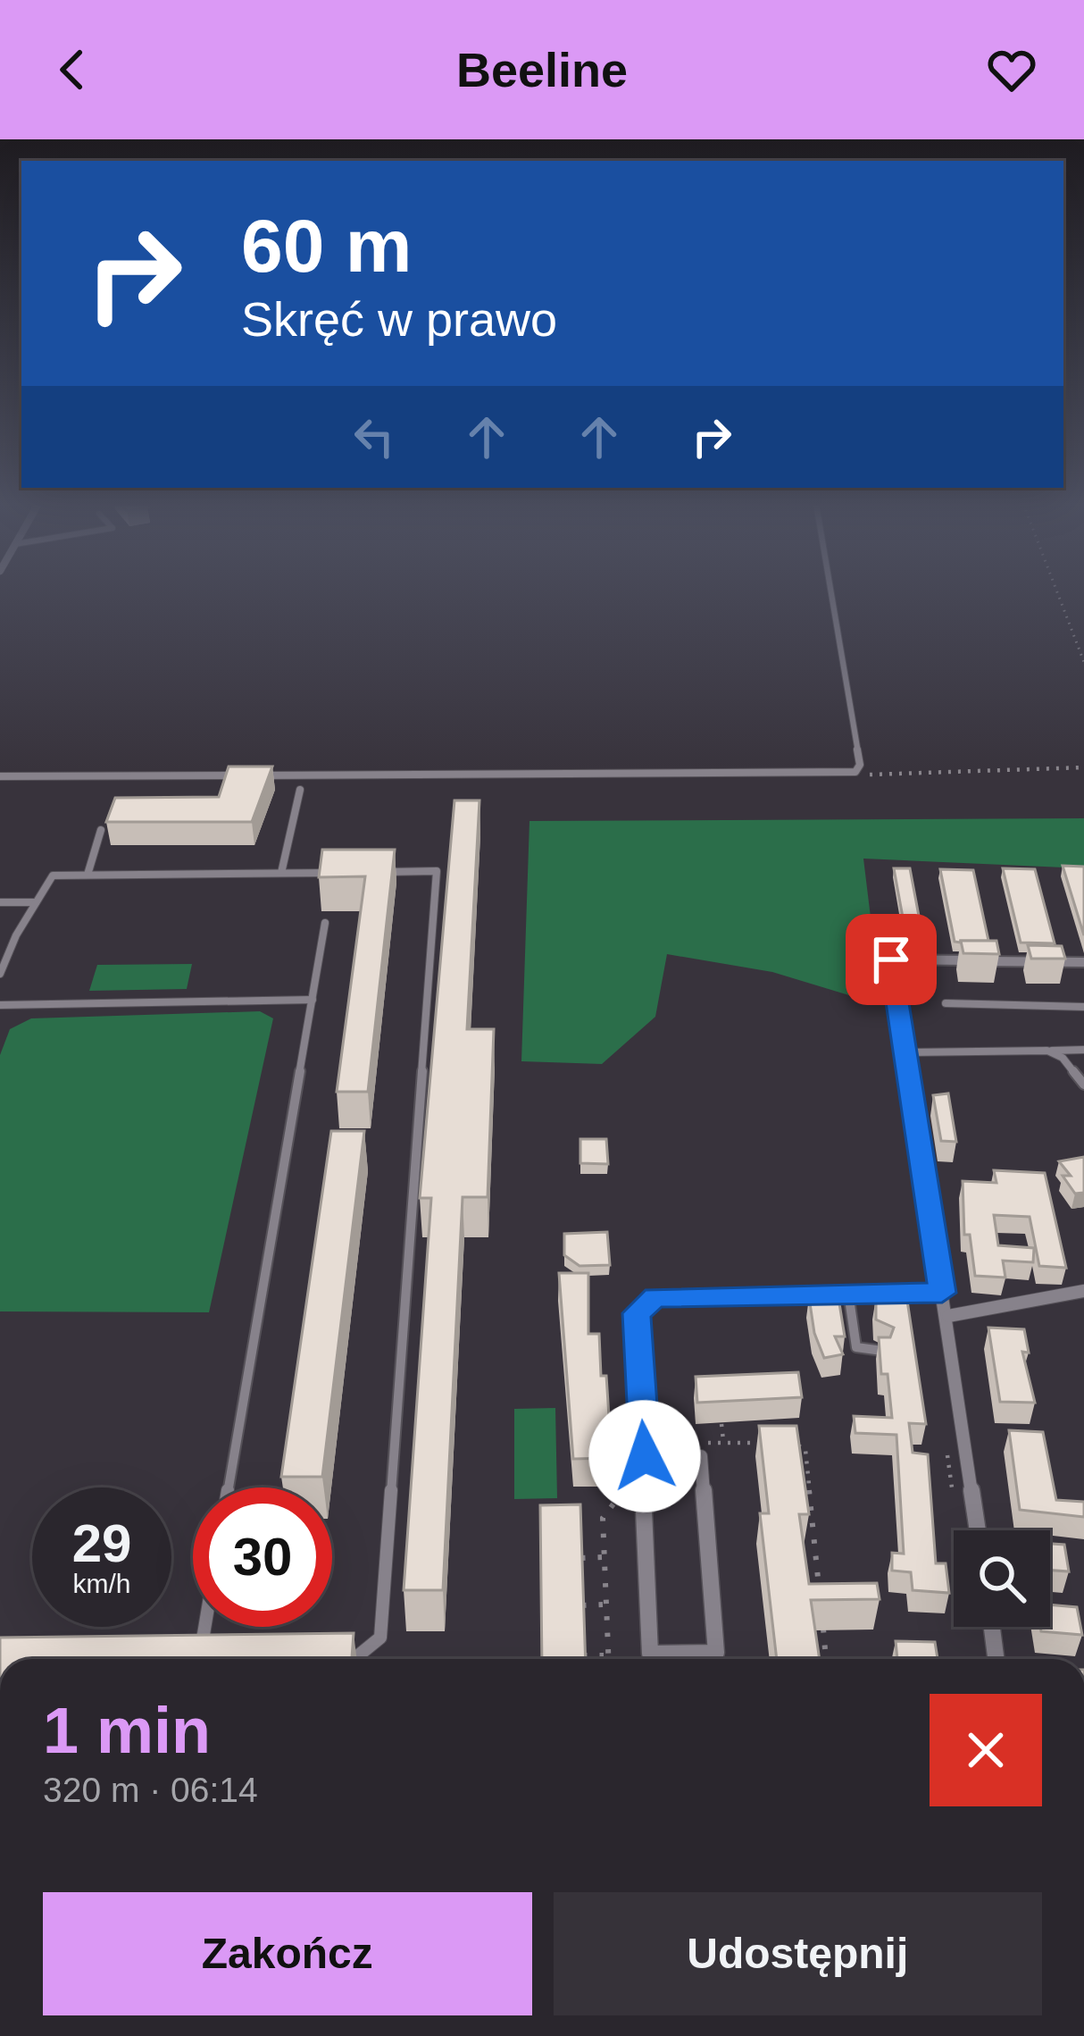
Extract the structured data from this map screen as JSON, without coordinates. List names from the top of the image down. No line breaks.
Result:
{"page":{"header":"Beeline","turn":["60 m","Skręć w prawo"],"speed":"29 km/h","limit":"30","heading":["1 min","320 m · 06:14"],"buttons":["Zakończ","Udostępnij"]}}
